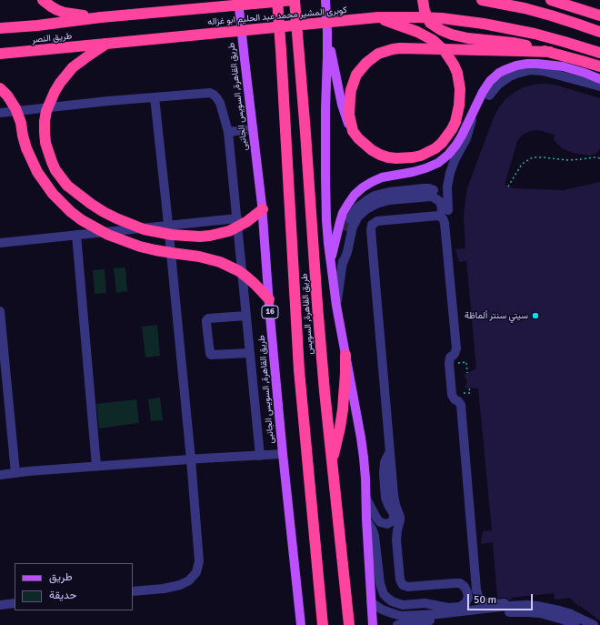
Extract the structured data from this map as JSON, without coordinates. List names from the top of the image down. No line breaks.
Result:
{"streets":{"highway":["كوبرى المشير محمد عبد الحليم ابو غزاله","طريق النصر","طريق القاهرة, السويس"],"main road":["طريق القاهرة, السويس الجانبى","16"]},"crossings":[["كوبرى المشير محمد عبد الحليم ابو غزاله","طريق النصر"],["كوبرى المشير محمد عبد الحليم ابو غزاله","طريق القاهرة, السويس"]],"places":["سيتي سنتر ألماظة"],"legend":["طريق","حديقة"],"scale_bar":"50 m"}
